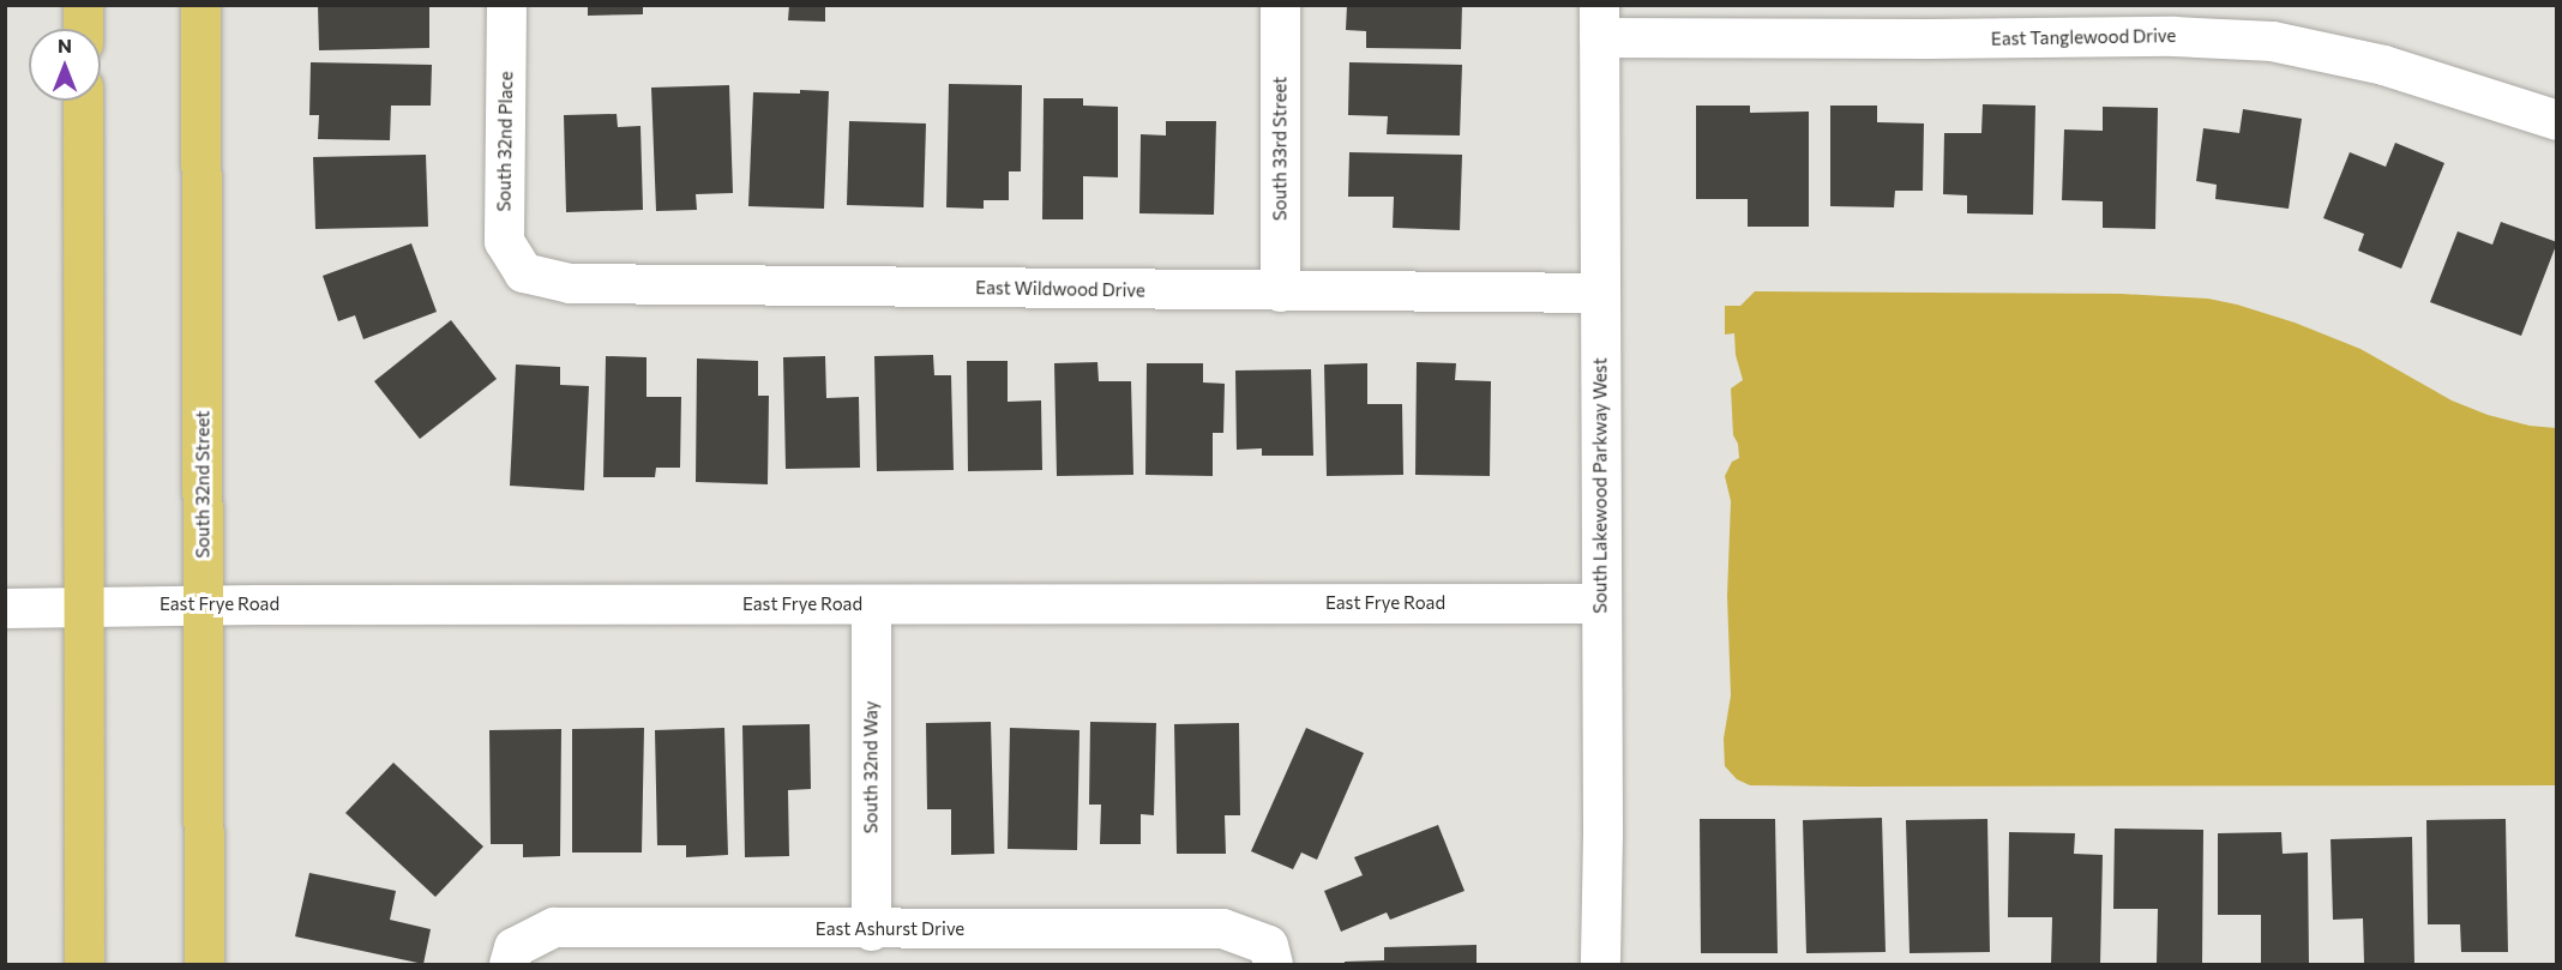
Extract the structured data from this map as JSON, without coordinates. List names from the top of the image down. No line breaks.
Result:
{"streets":{"main road":["South 32nd Street"],"street":["East Tanglewood Drive","South 32nd Place","South 33rd Street","East Wildwood Drive","South Lakewood Parkway West","East Frye Road","South 32nd Way","East Ashurst Drive"]},"crossings":[["East Tanglewood Drive","South Lakewood Parkway West"],["South 32nd Place","East Wildwood Drive"],["South 33rd Street","East Wildwood Drive"],["East Wildwood Drive","South Lakewood Parkway West"],["South 32nd Street","East Frye Road"],["South Lakewood Parkway West","East Frye Road"],["East Frye Road","South 32nd Way"],["South 32nd Way","East Ashurst Drive"]],"north":"top"}
